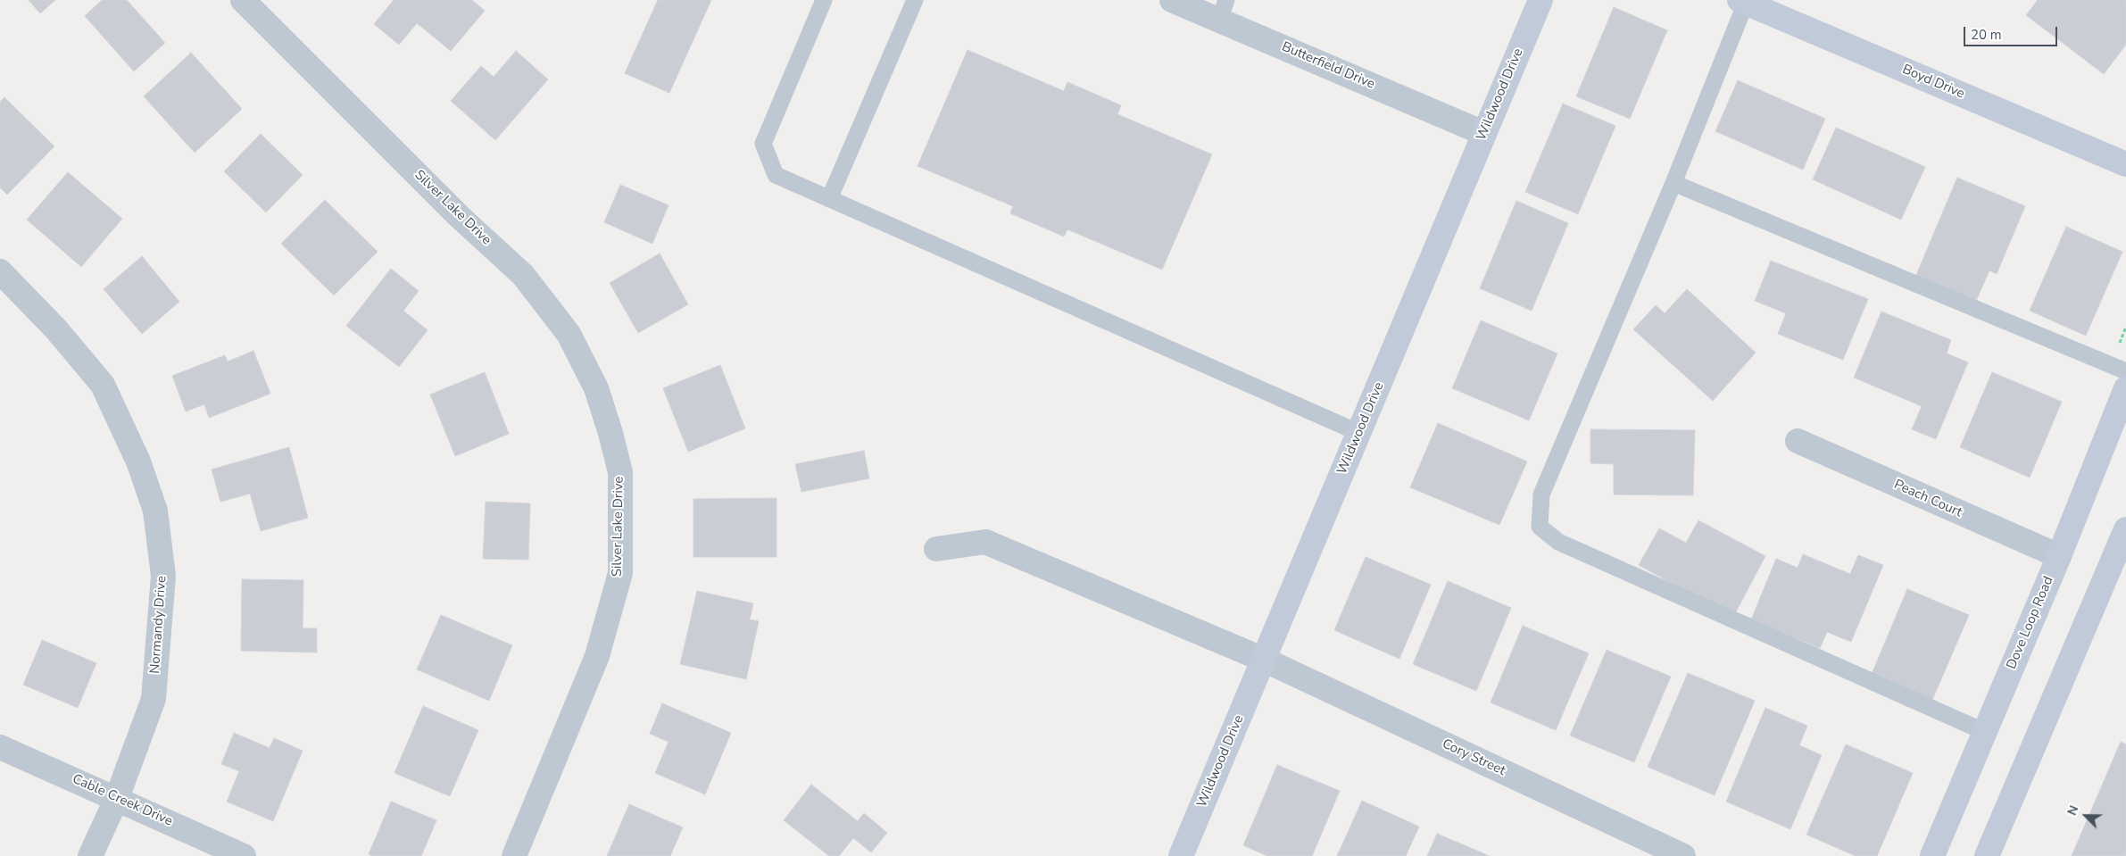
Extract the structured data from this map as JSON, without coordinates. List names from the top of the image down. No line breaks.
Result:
{"streets":{"street":["Butterfield Drive","Boyd Drive","Wildwood Drive","Silver Lake Drive","Peach Court","Dove Loop Road","Normandy Drive","Cory Street","Cable Creek Drive"]},"crossings":[["Butterfield Drive","Wildwood Drive"],["Wildwood Drive","Cory Street"],["Peach Court","Dove Loop Road"],["Normandy Drive","Cable Creek Drive"]],"scale_bar":"20 m","north":"top left"}
